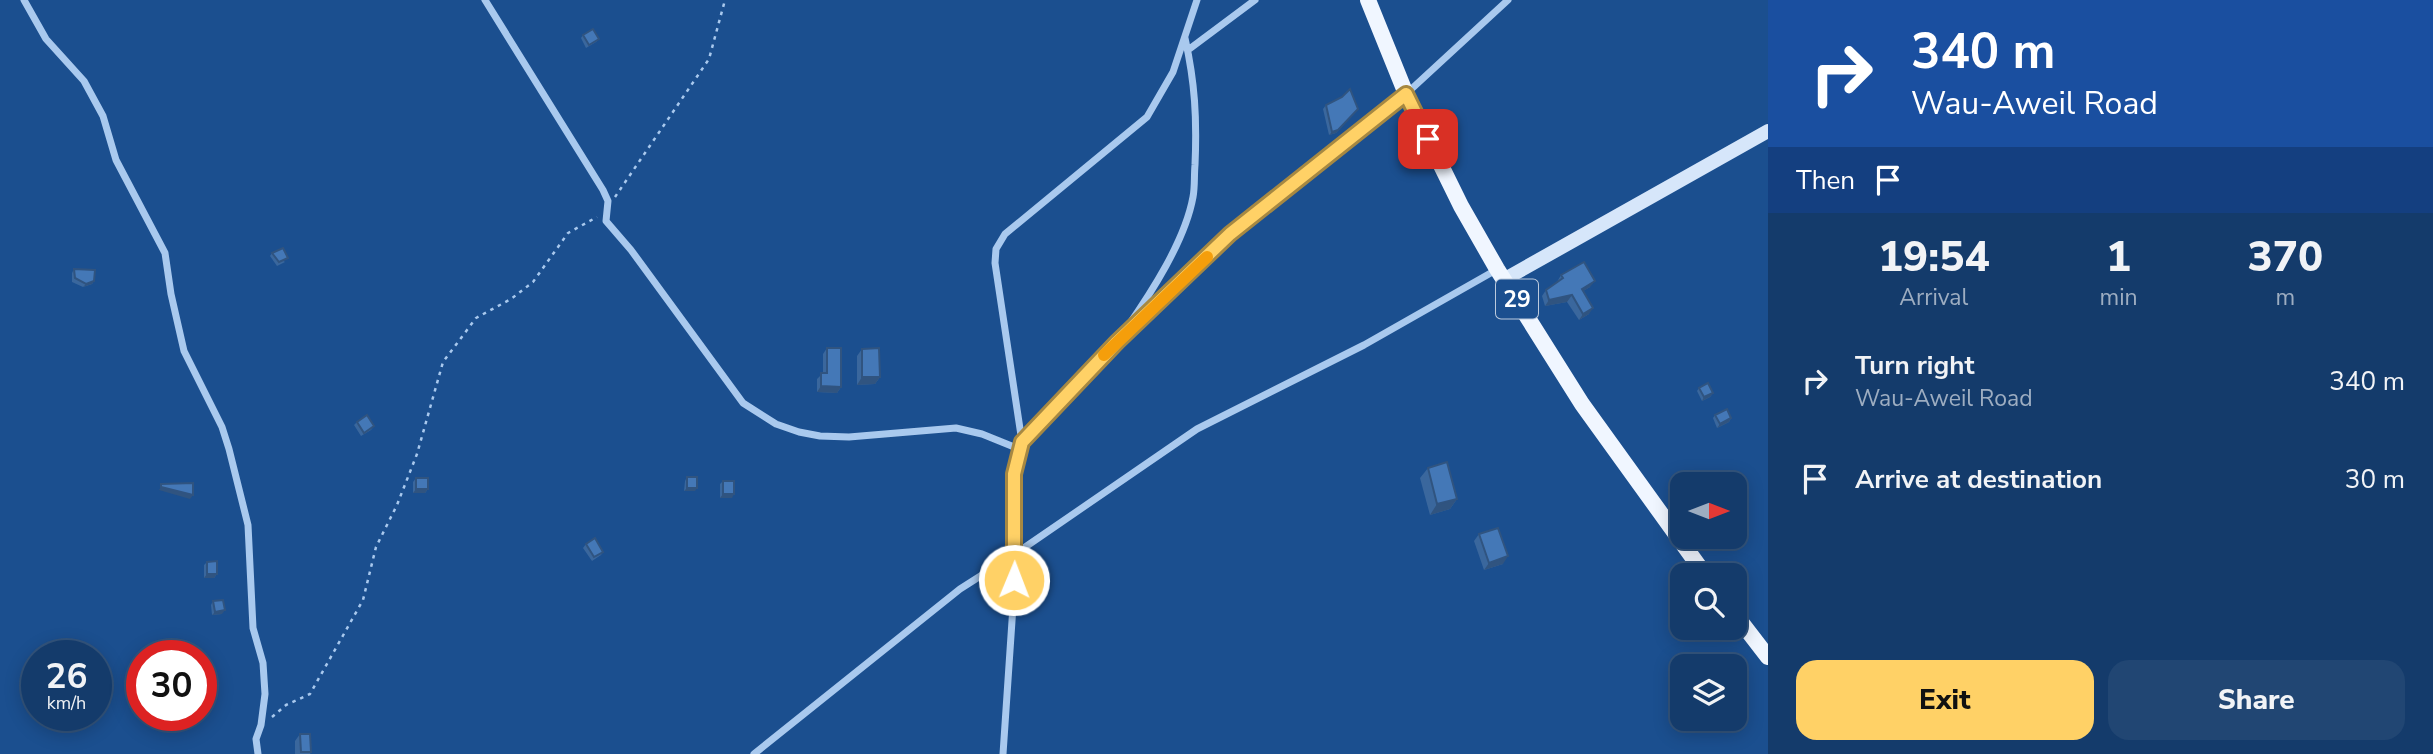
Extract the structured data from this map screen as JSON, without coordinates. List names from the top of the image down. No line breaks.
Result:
{"streets":{"main road":["29"]},"north":"right","page":{"turn":["340 m","Wau-Aweil Road"],"then":"Then","eta":["19:54","Arrival","1","min","370","m"],"list":[{"name":"Turn right","note":"Wau-Aweil Road","value":"340 m"},{"name":"Arrive at destination","value":"30 m"}],"speed":"26 km/h","limit":"30","buttons":["Exit","Share"]}}
